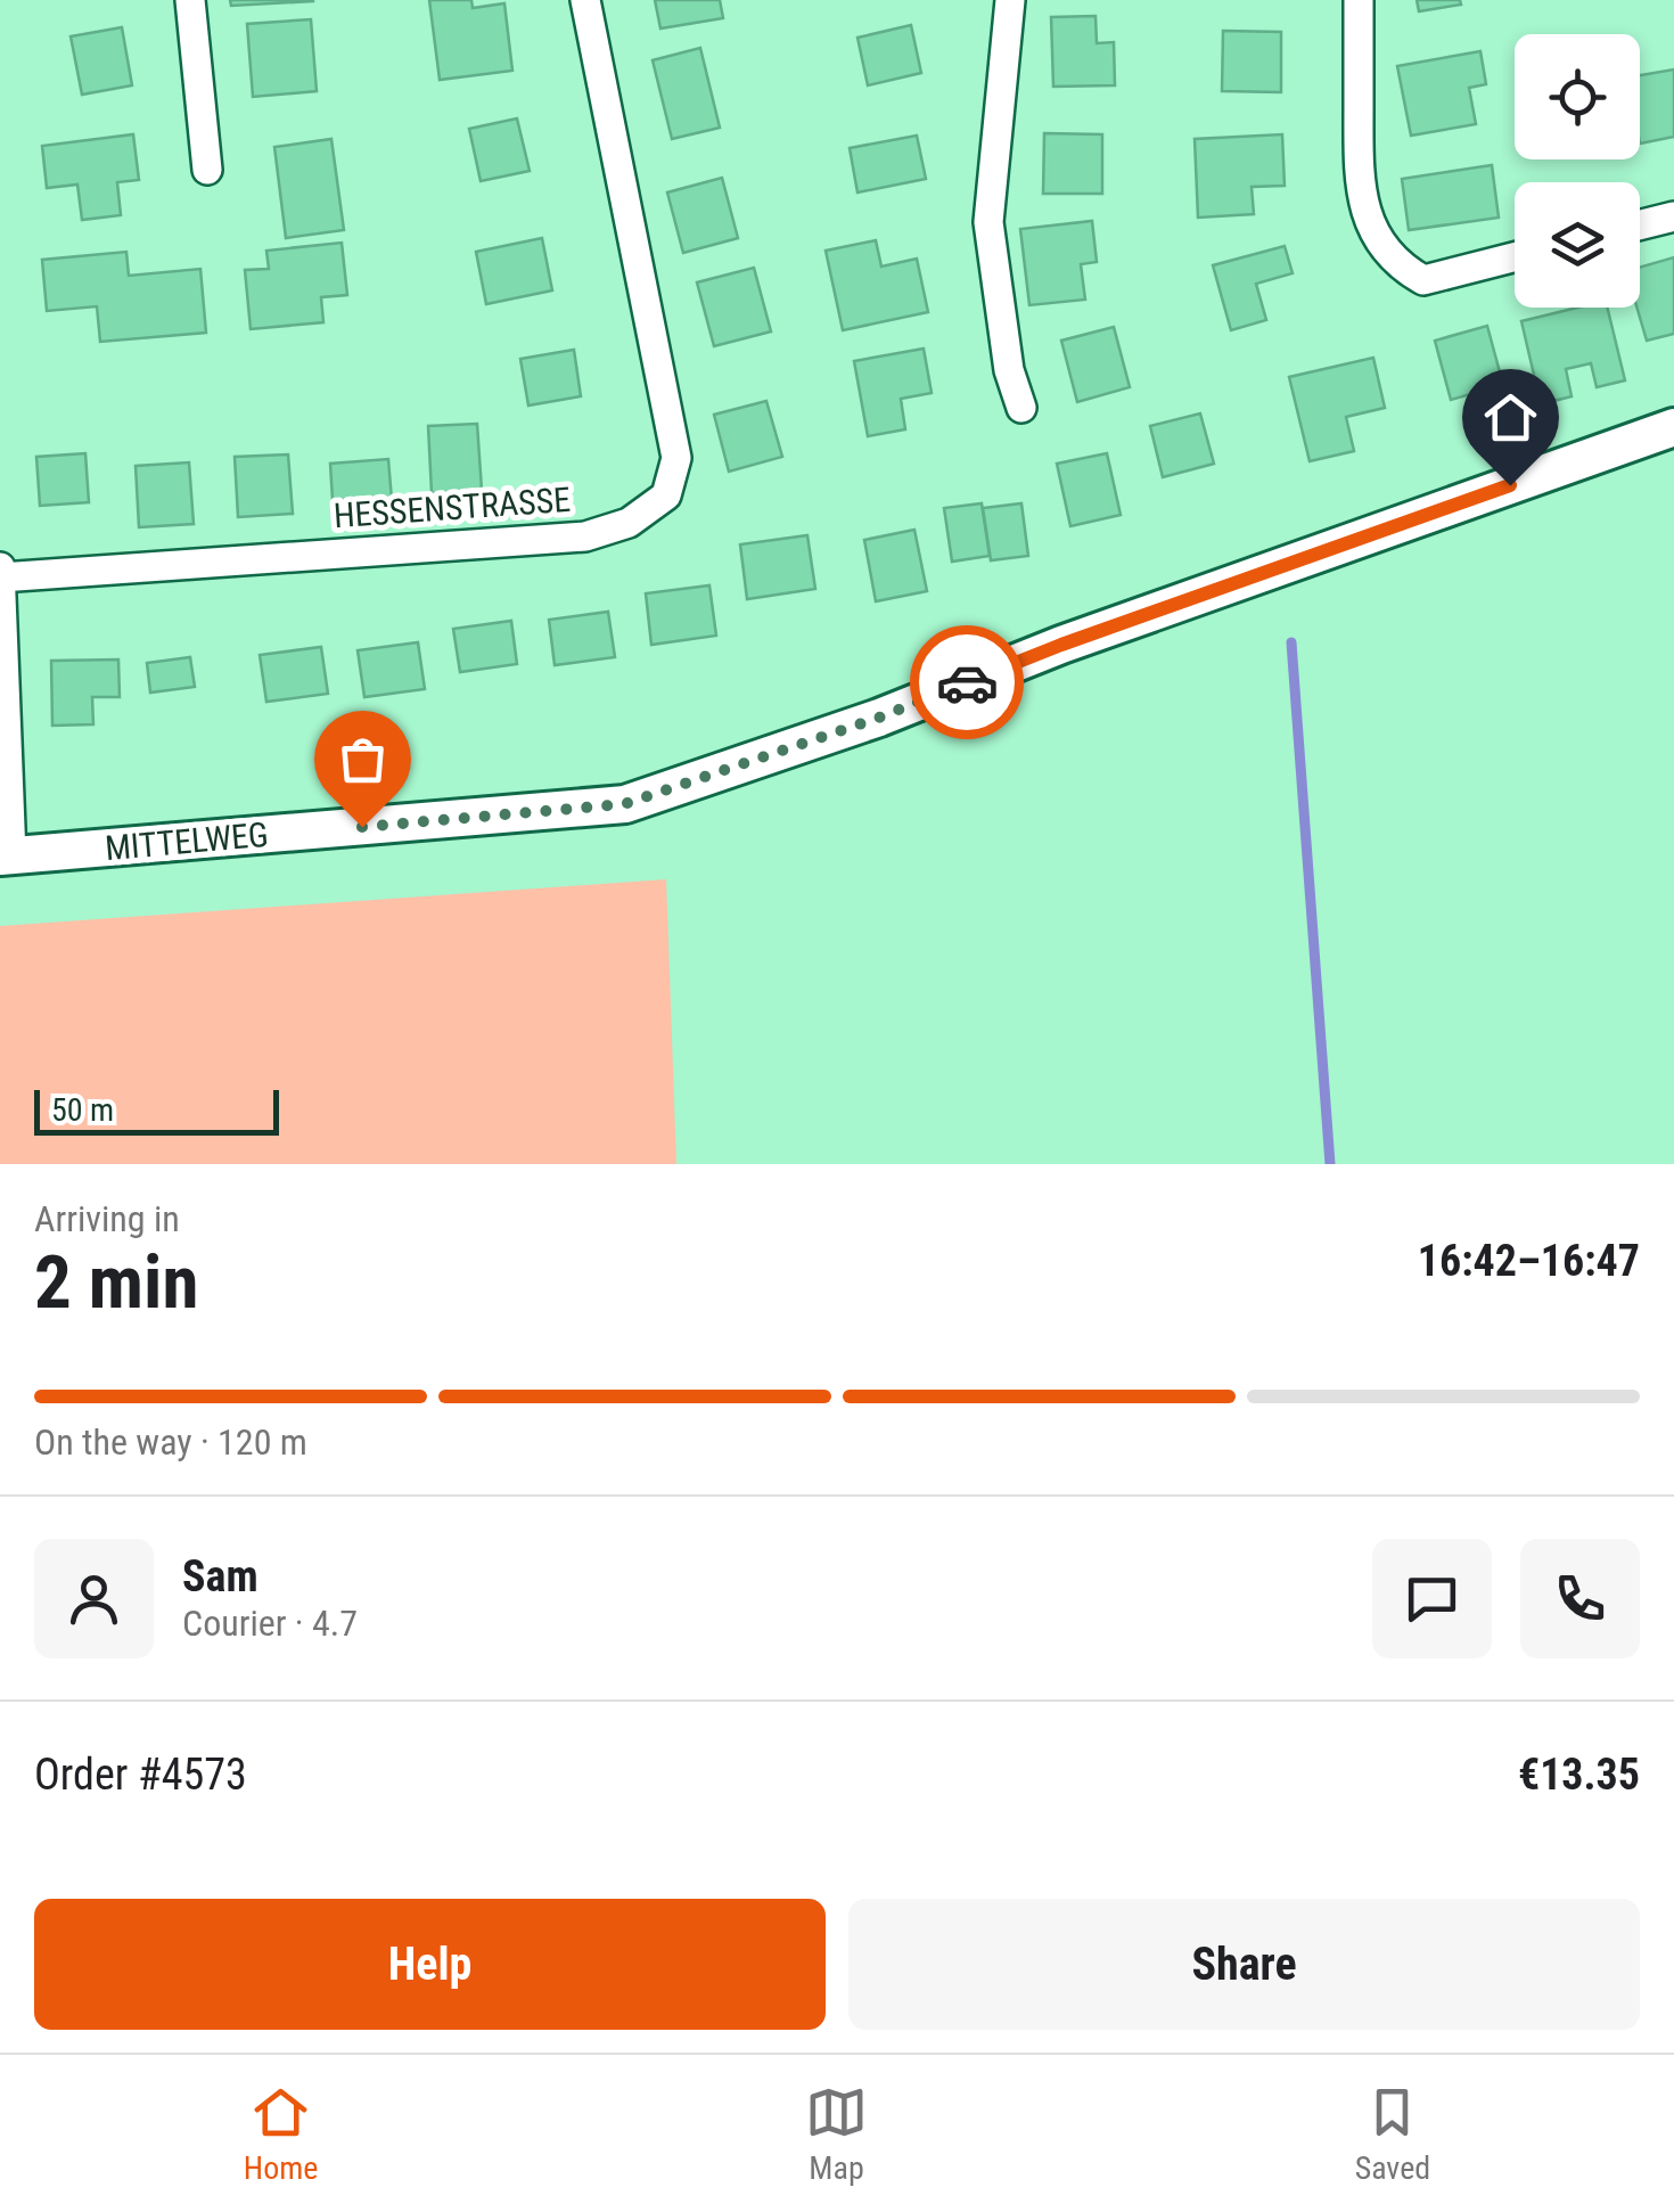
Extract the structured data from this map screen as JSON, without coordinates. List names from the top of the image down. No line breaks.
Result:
{"streets":{"street":["HESSENSTRASSE","MITTELWEG"]},"scale_bar":"50 m","page":{"scale":"50 m","heading":["2 min","Arriving in","16:42–16:47"],"panel":["Sam","Courier · 4.7","Order #4573","€13.35"],"bar":"On the way · 120 m","buttons":["Help","Share"],"tabs":["Home","Map","Saved"]}}
